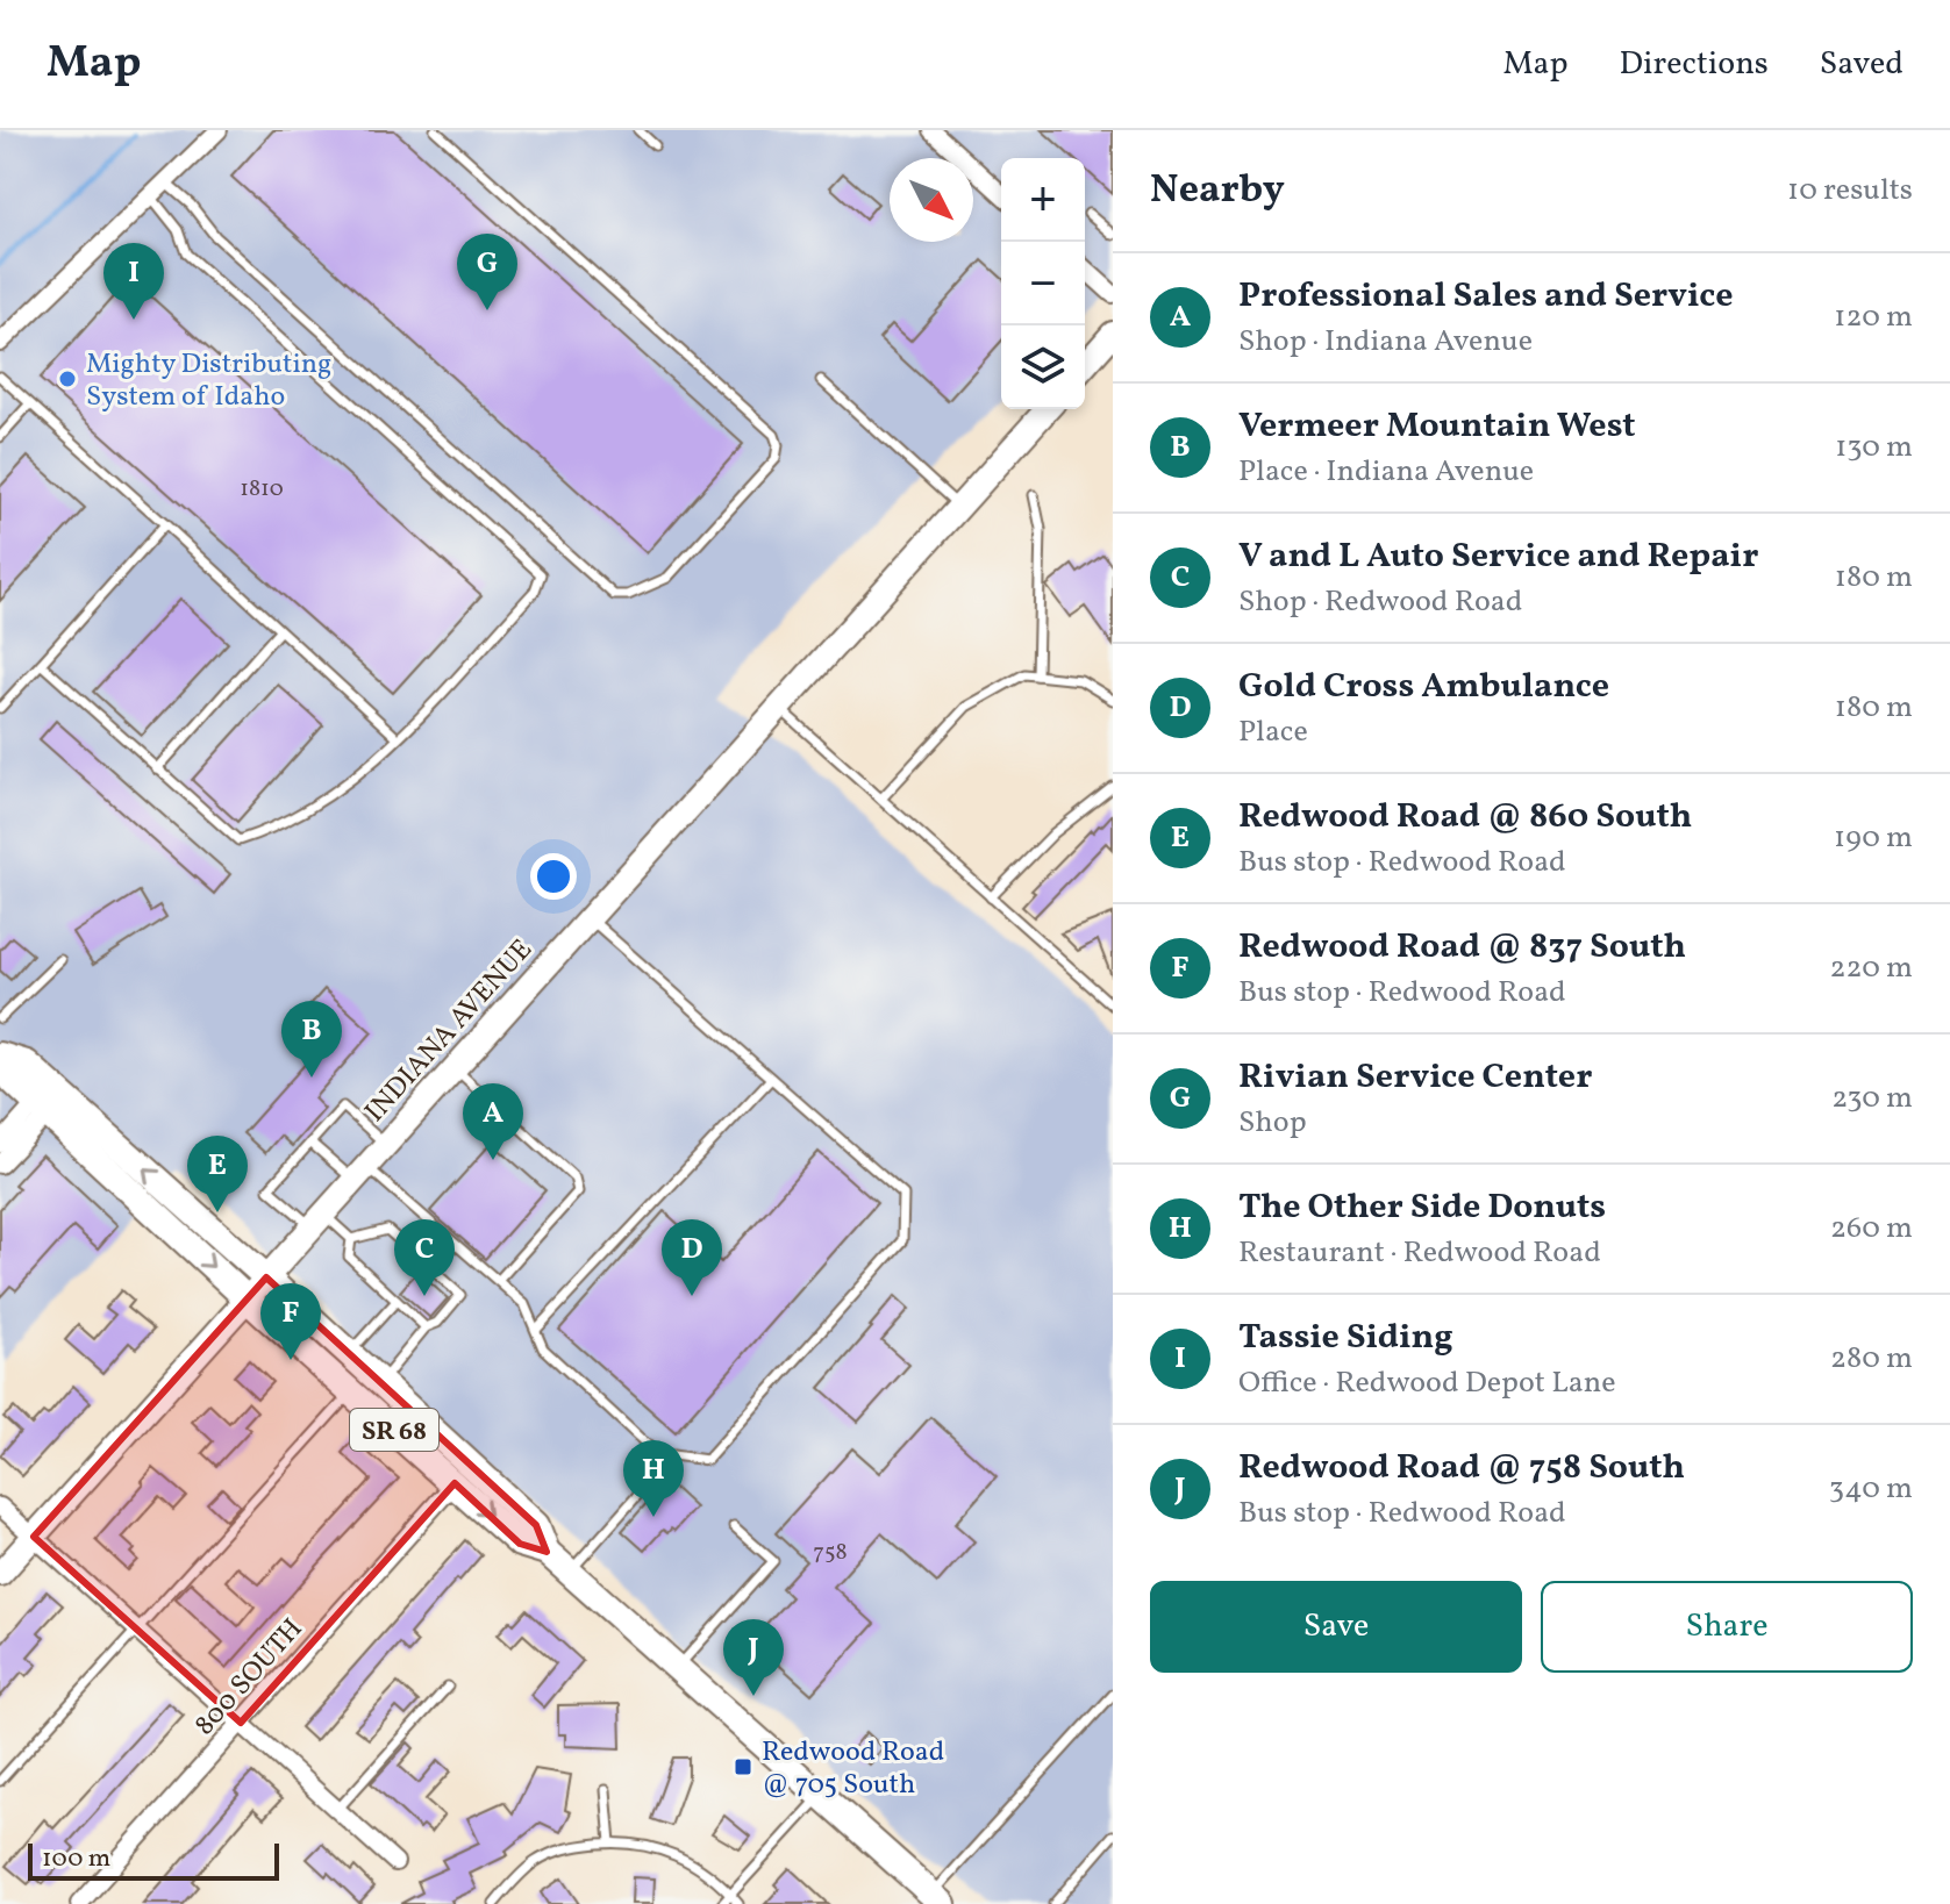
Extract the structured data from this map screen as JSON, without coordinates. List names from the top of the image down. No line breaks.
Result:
{"streets":{"main road":["SR 68"],"street":["INDIANA AVENUE","800 SOUTH"]},"crossings":[["INDIANA AVENUE","SR 68"],["SR 68","800 SOUTH"]],"places":{"other":["Mighty Distributing System of Idaho"],"transit":["Redwood Road @ 705 South"]},"house_numbers":["1810","758"],"scale_bar":"100 m","north":"bottom right","page":{"header":"Map","nav":["Map","Directions","Saved"],"heading":["Nearby","10 results"],"map_buttons":["+","−"],"pins":["G","I","B","A","E","C","D","F","H","J"],"list":[{"mark":"A","name":"Professional Sales and Service","note":"Shop · Indiana Avenue","value":"120 m"},{"mark":"B","name":"Vermeer Mountain West","note":"Place · Indiana Avenue","value":"130 m"},{"mark":"C","name":"V and L Auto Service and Repair","note":"Shop · Redwood Road","value":"180 m"},{"mark":"D","name":"Gold Cross Ambulance","note":"Place","value":"180 m"},{"mark":"E","name":"Redwood Road @ 860 South","note":"Bus stop · Redwood Road","value":"190 m"},{"mark":"F","name":"Redwood Road @ 837 South","note":"Bus stop · Redwood Road","value":"220 m"},{"mark":"G","name":"Rivian Service Center","note":"Shop","value":"230 m"},{"mark":"H","name":"The Other Side Donuts","note":"Restaurant · Redwood Road","value":"260 m"},{"mark":"I","name":"Tassie Siding","note":"Office · Redwood Depot Lane","value":"280 m"},{"mark":"J","name":"Redwood Road @ 758 South","note":"Bus stop · Redwood Road","value":"340 m"}],"buttons":["Save","Share"],"scale":"100 m"}}
